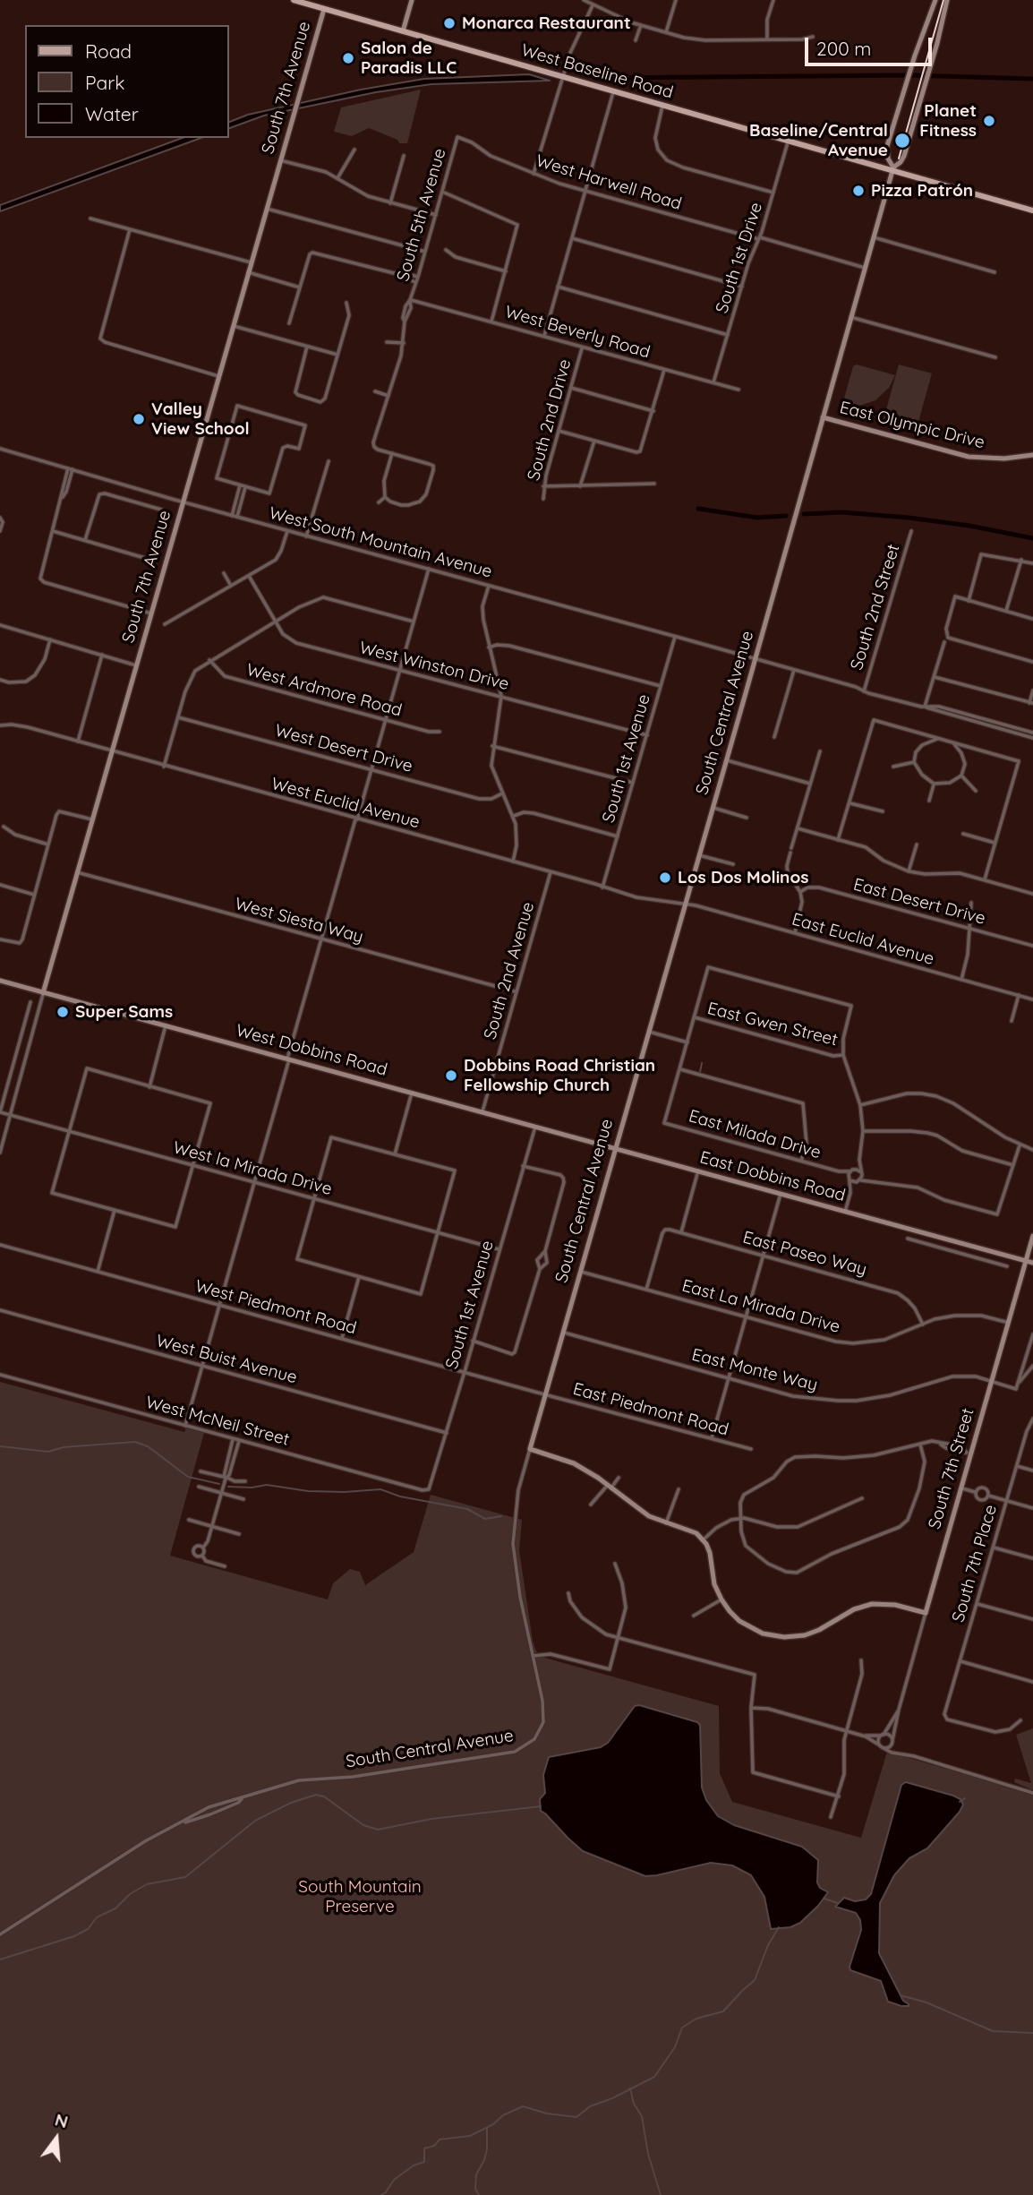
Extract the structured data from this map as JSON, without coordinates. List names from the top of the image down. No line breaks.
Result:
{"streets":{"main road":["West Baseline Road","South 7th Avenue","East Olympic Drive","South Central Avenue","West Dobbins Road","East Dobbins Road","South 7th Street"],"street":["West Harwell Road","South 5th Avenue","South 1st Drive","West Beverly Road","South 2nd Drive","West South Mountain Avenue","South 2nd Street","West Winston Drive","West Ardmore Road","West Desert Drive","South 1st Avenue","West Euclid Avenue","East Desert Drive","West Siesta Way","East Euclid Avenue","South 2nd Avenue","East Gwen Street","East Milada Drive","West la Mirada Drive","East Paseo Way","East La Mirada Drive","West Piedmont Road","West Buist Avenue","East Monte Way","East Piedmont Road","West McNeil Street","South 7th Place"]},"crossings":[["West Baseline Road","South 7th Avenue"],["West Baseline Road","South 1st Drive"],["West Baseline Road","South Central Avenue"],["South 7th Avenue","West South Mountain Avenue"],["South 7th Avenue","West Euclid Avenue"],["South 7th Avenue","West Siesta Way"],["South 7th Avenue","West Dobbins Road"],["South 7th Avenue","West la Mirada Drive"],["West Harwell Road","South 5th Avenue"],["West Harwell Road","South 1st Drive"],["West Harwell Road","South Central Avenue"],["South 5th Avenue","West Beverly Road"],["South 1st Drive","West Beverly Road"],["West Beverly Road","South 2nd Drive"],["East Olympic Drive","South Central Avenue"],["West South Mountain Avenue","South 2nd Street"],["West South Mountain Avenue","South Central Avenue"],["West South Mountain Avenue","South 1st Avenue"],["West Winston Drive","South 1st Avenue"],["South Central Avenue","West Euclid Avenue"],["South Central Avenue","East Euclid Avenue"],["South Central Avenue","West Dobbins Road"],["South Central Avenue","East Dobbins Road"],["South Central Avenue","East La Mirada Drive"],["South Central Avenue","West Piedmont Road"],["South Central Avenue","East Monte Way"],["South Central Avenue","East Piedmont Road"],["South 1st Avenue","West Euclid Avenue"],["South 1st Avenue","West Dobbins Road"],["South 1st Avenue","West la Mirada Drive"],["South 1st Avenue","West Piedmont Road"],["South 1st Avenue","West Buist Avenue"],["South 1st Avenue","West McNeil Street"],["West Euclid Avenue","East Euclid Avenue"],["West Euclid Avenue","South 2nd Avenue"],["West Siesta Way","South 2nd Avenue"],["South 2nd Avenue","West Dobbins Road"],["West Dobbins Road","East Dobbins Road"],["East Dobbins Road","South 7th Street"],["East Paseo Way","East La Mirada Drive"],["East La Mirada Drive","South 7th Street"],["West Piedmont Road","East Piedmont Road"],["East Monte Way","South 7th Street"]],"parks":["South Mountain Preserve"],"places":["Monarca Restaurant","Salon de Paradis LLC","Planet Fitness","Baseline/Central Avenue","Pizza Patrón","Valley View School","Los Dos Molinos","Super Sams","Dobbins Road Christian Fellowship Church"],"legend":["Road","Park","Water"],"scale_bar":"200 m","north":"top"}
